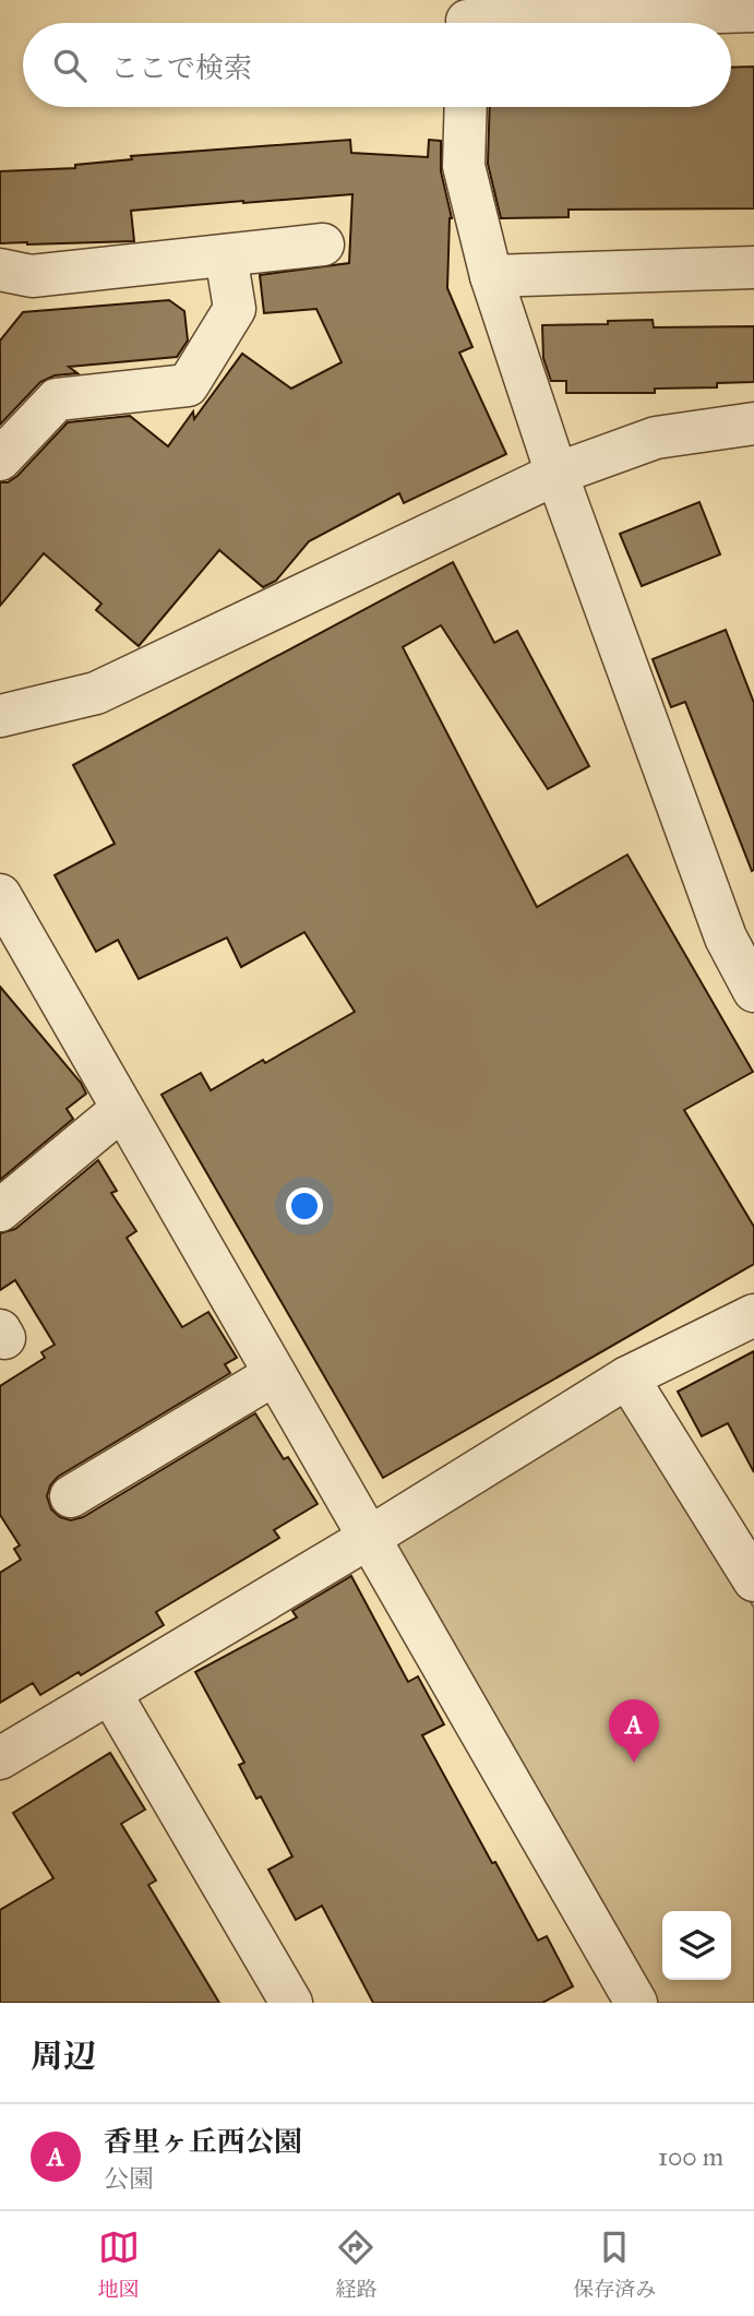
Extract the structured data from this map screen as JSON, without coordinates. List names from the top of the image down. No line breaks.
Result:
{"page":{"search":"ここで検索","pins":"A","heading":"周辺","list":[{"mark":"A","name":"香里ヶ丘西公園","note":"公園","value":"100 m"}],"nav":["地図","経路","保存済み"]}}
